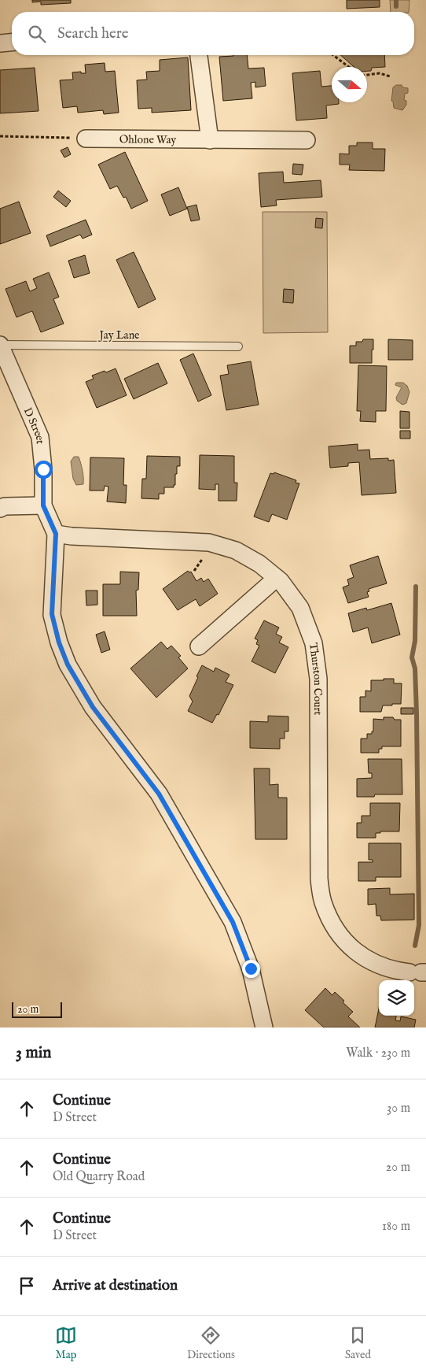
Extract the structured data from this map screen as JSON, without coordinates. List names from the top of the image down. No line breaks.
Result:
{"streets":{"street":["Ohlone Way","D Street","Thurston Court"],"lane":["Jay Lane"]},"crossings":[["Jay Lane","D Street"],["D Street","Thurston Court"]],"scale_bar":"20 m","north":"right","page":{"search":"Search here","scale":"20 m","heading":["3 min","Walk · 230 m"],"list":[["Continue","D Street","30 m"],["Continue","Old Quarry Road","20 m"],["Continue","D Street","180 m"],"Arrive at destination"],"nav":["Map","Directions","Saved"]}}
